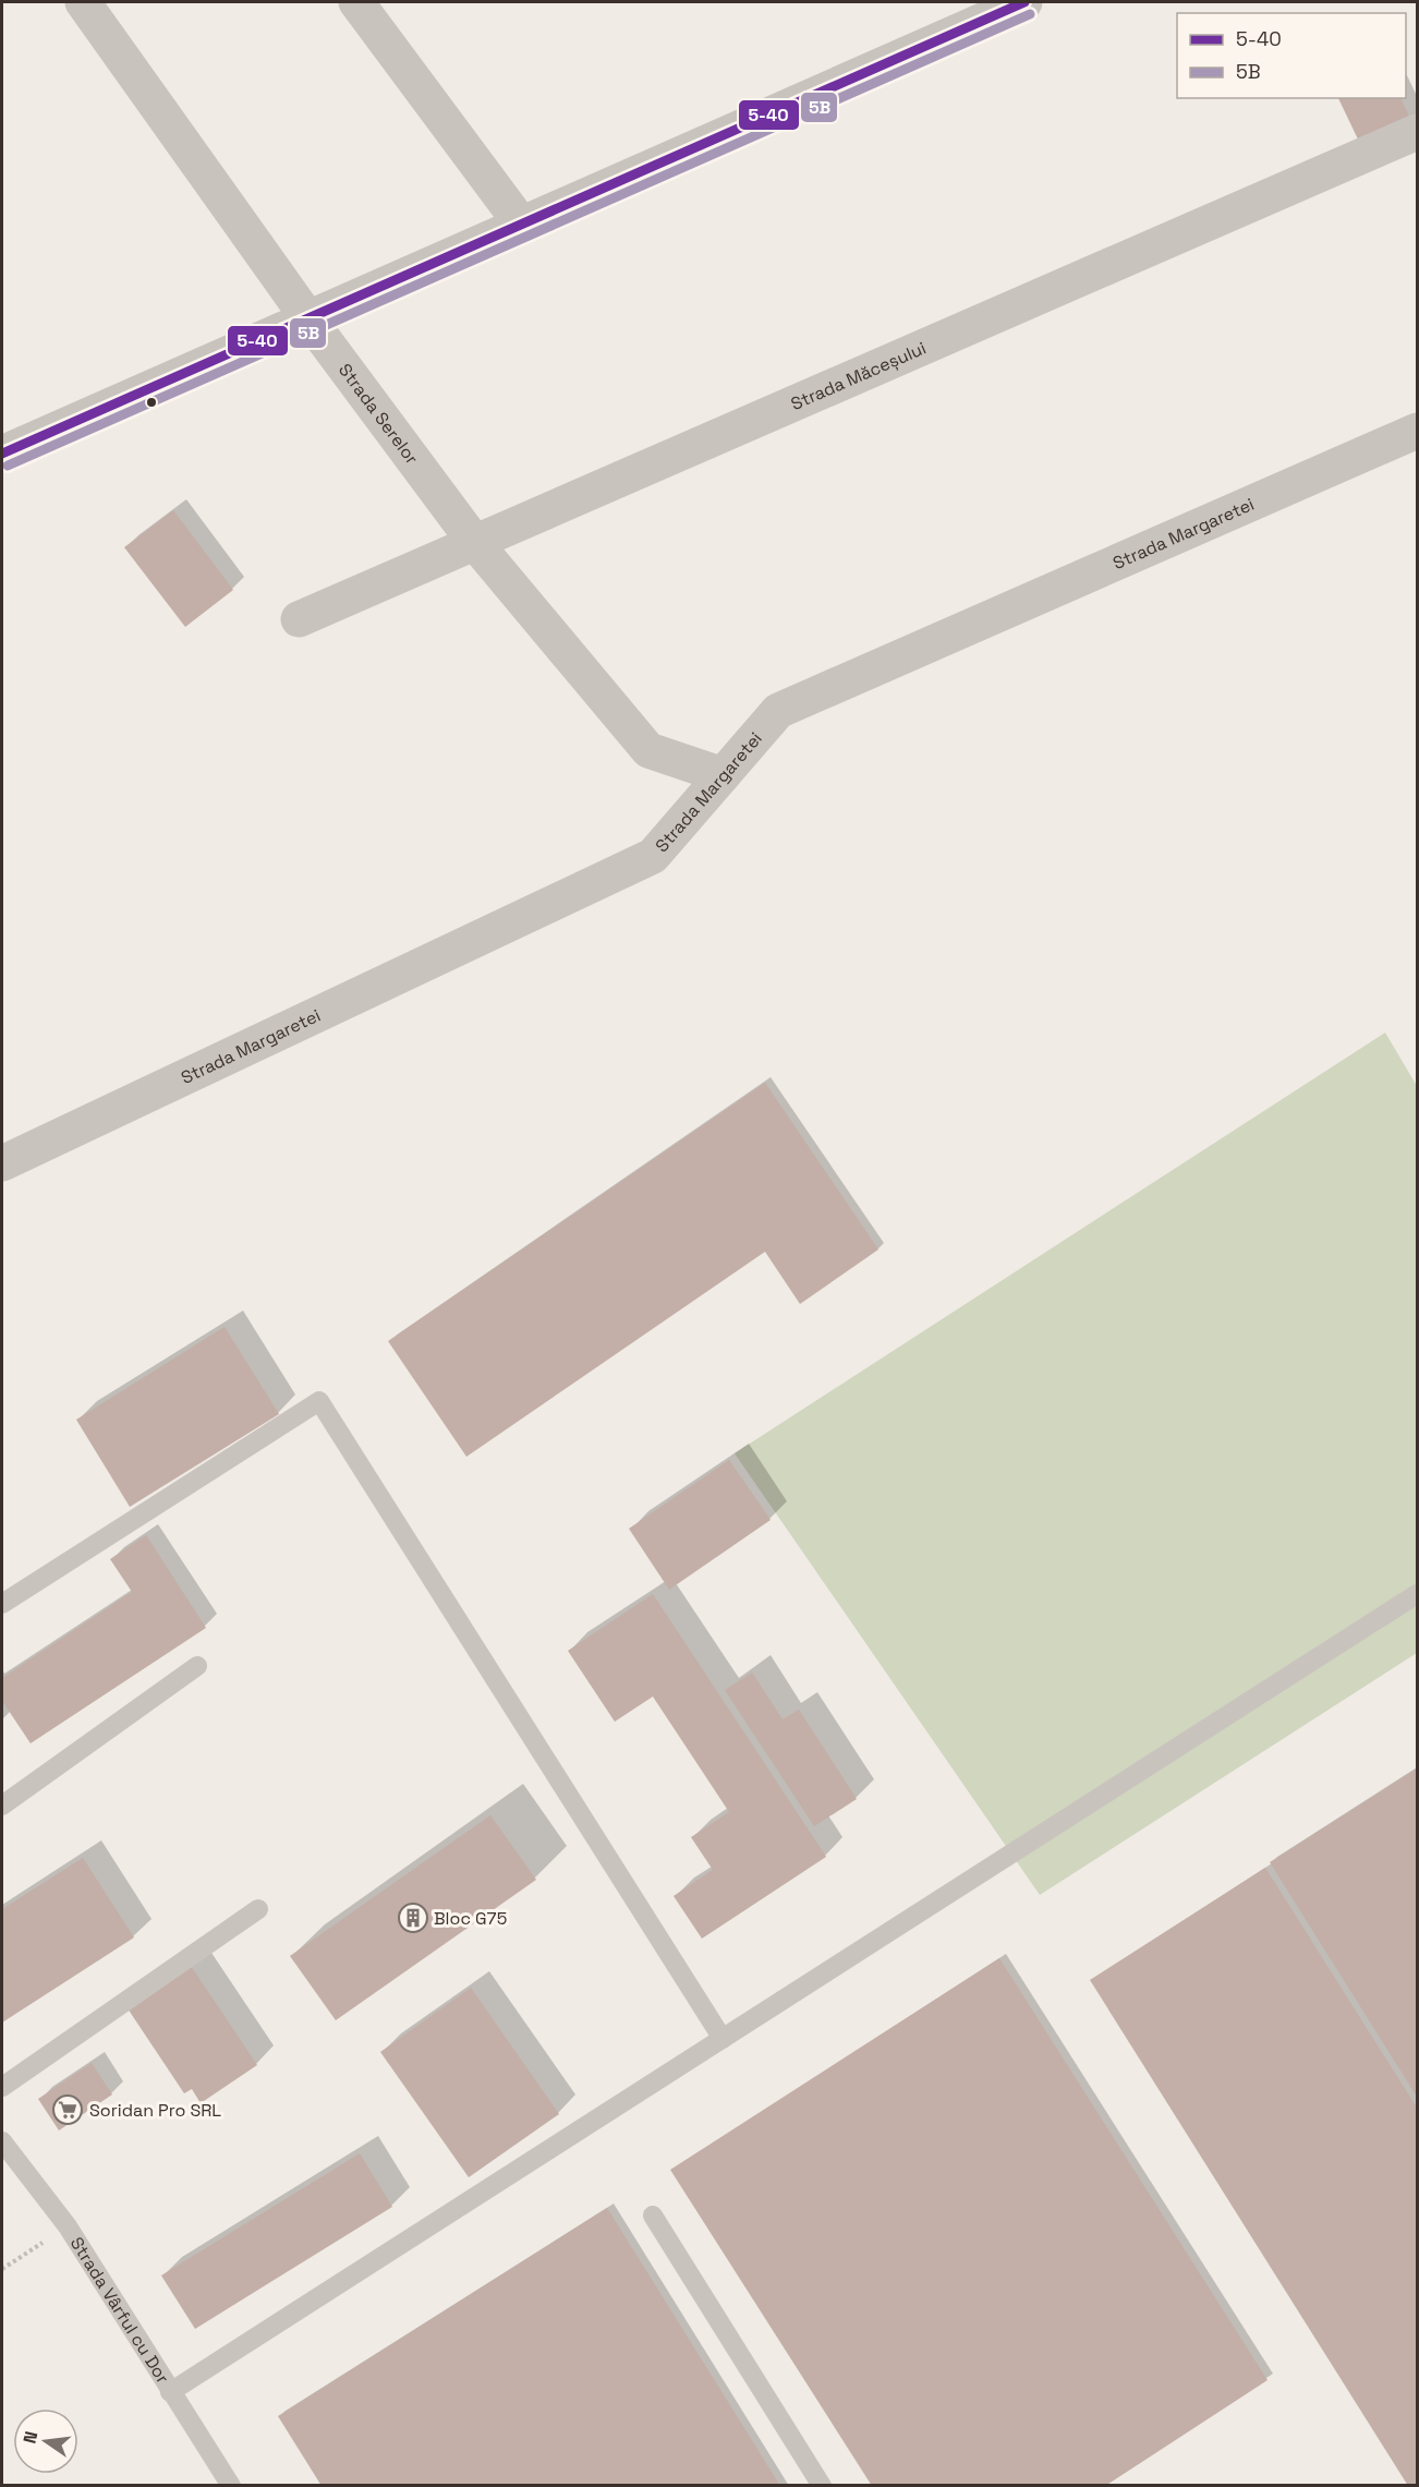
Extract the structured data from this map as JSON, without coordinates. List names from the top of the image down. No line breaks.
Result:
{"streets":{"street":["Strada Măceșului","Strada Serelor","Strada Margaretei"],"lane":["Strada Vârful cu Dor"]},"crossings":[["Strada Măceșului","Strada Serelor"],["Strada Serelor","Strada Margaretei"]],"places":{"building":["Bloc G75"],"supermarket":["Soridan Pro SRL"]},"lines":["transit line 5-40","transit line 5B"],"legend":["5-40","5B"],"north":"left"}
